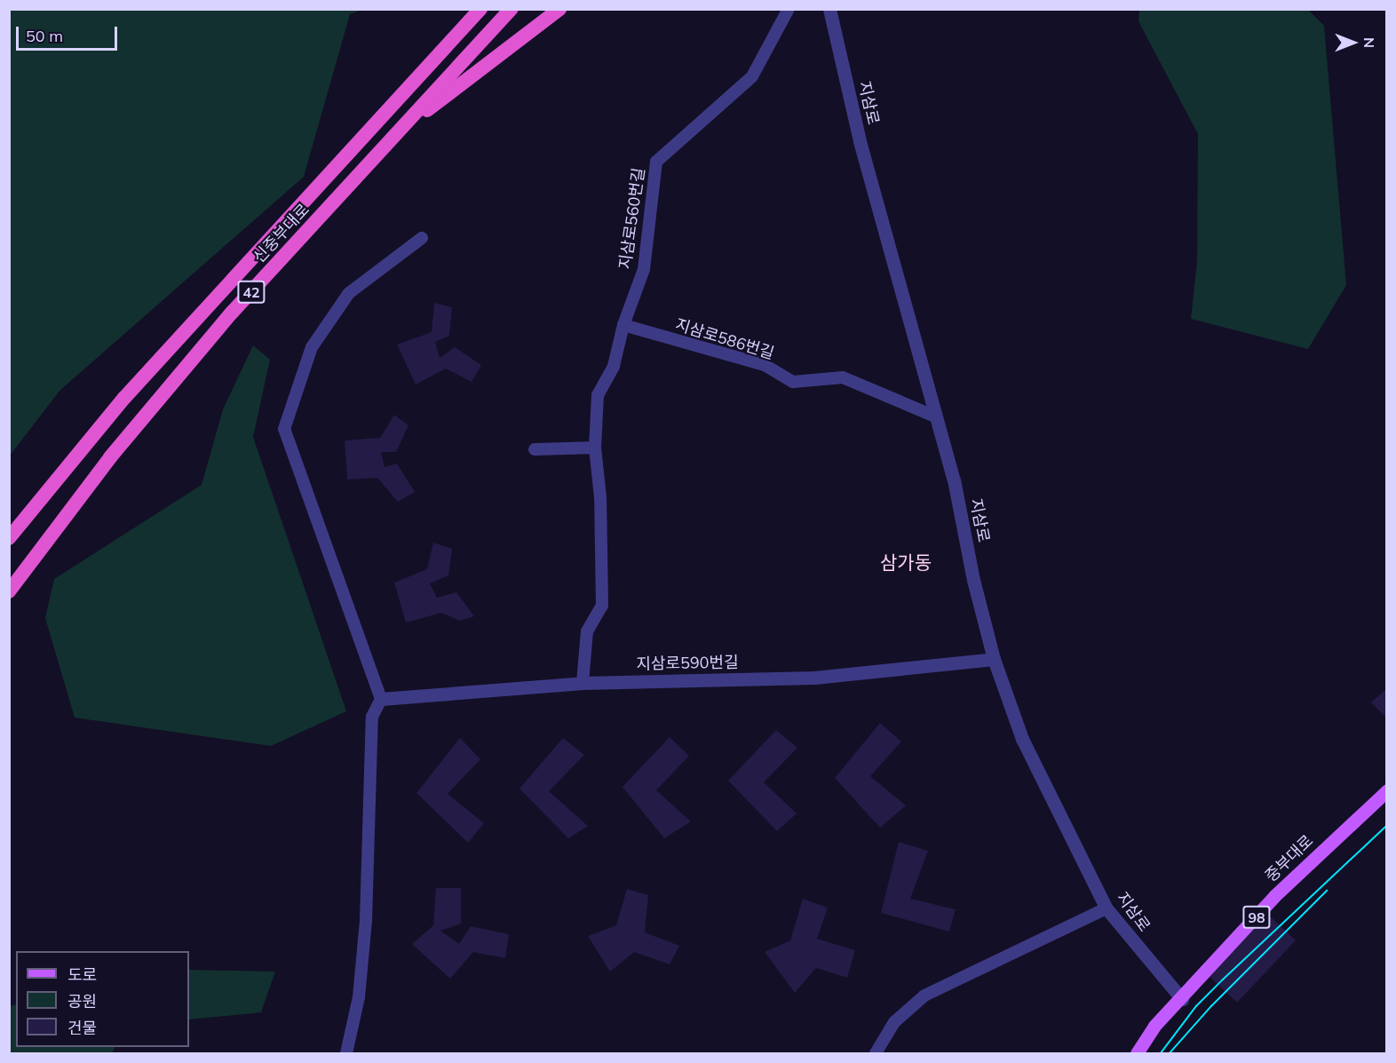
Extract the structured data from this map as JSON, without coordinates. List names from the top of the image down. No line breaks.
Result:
{"streets":{"highway":["신중부대로","42"],"main road":["중부대로","98"],"street":["지삼로","지삼로560번길","지삼로586번길","지삼로590번길"]},"crossings":[["지삼로","지삼로586번길"],["지삼로","지삼로590번길"],["지삼로","중부대로"],["지삼로560번길","지삼로586번길"],["지삼로560번길","지삼로590번길"]],"districts":["삼가동"],"legend":["도로","공원","건물"],"scale_bar":"50 m","north":"right"}
